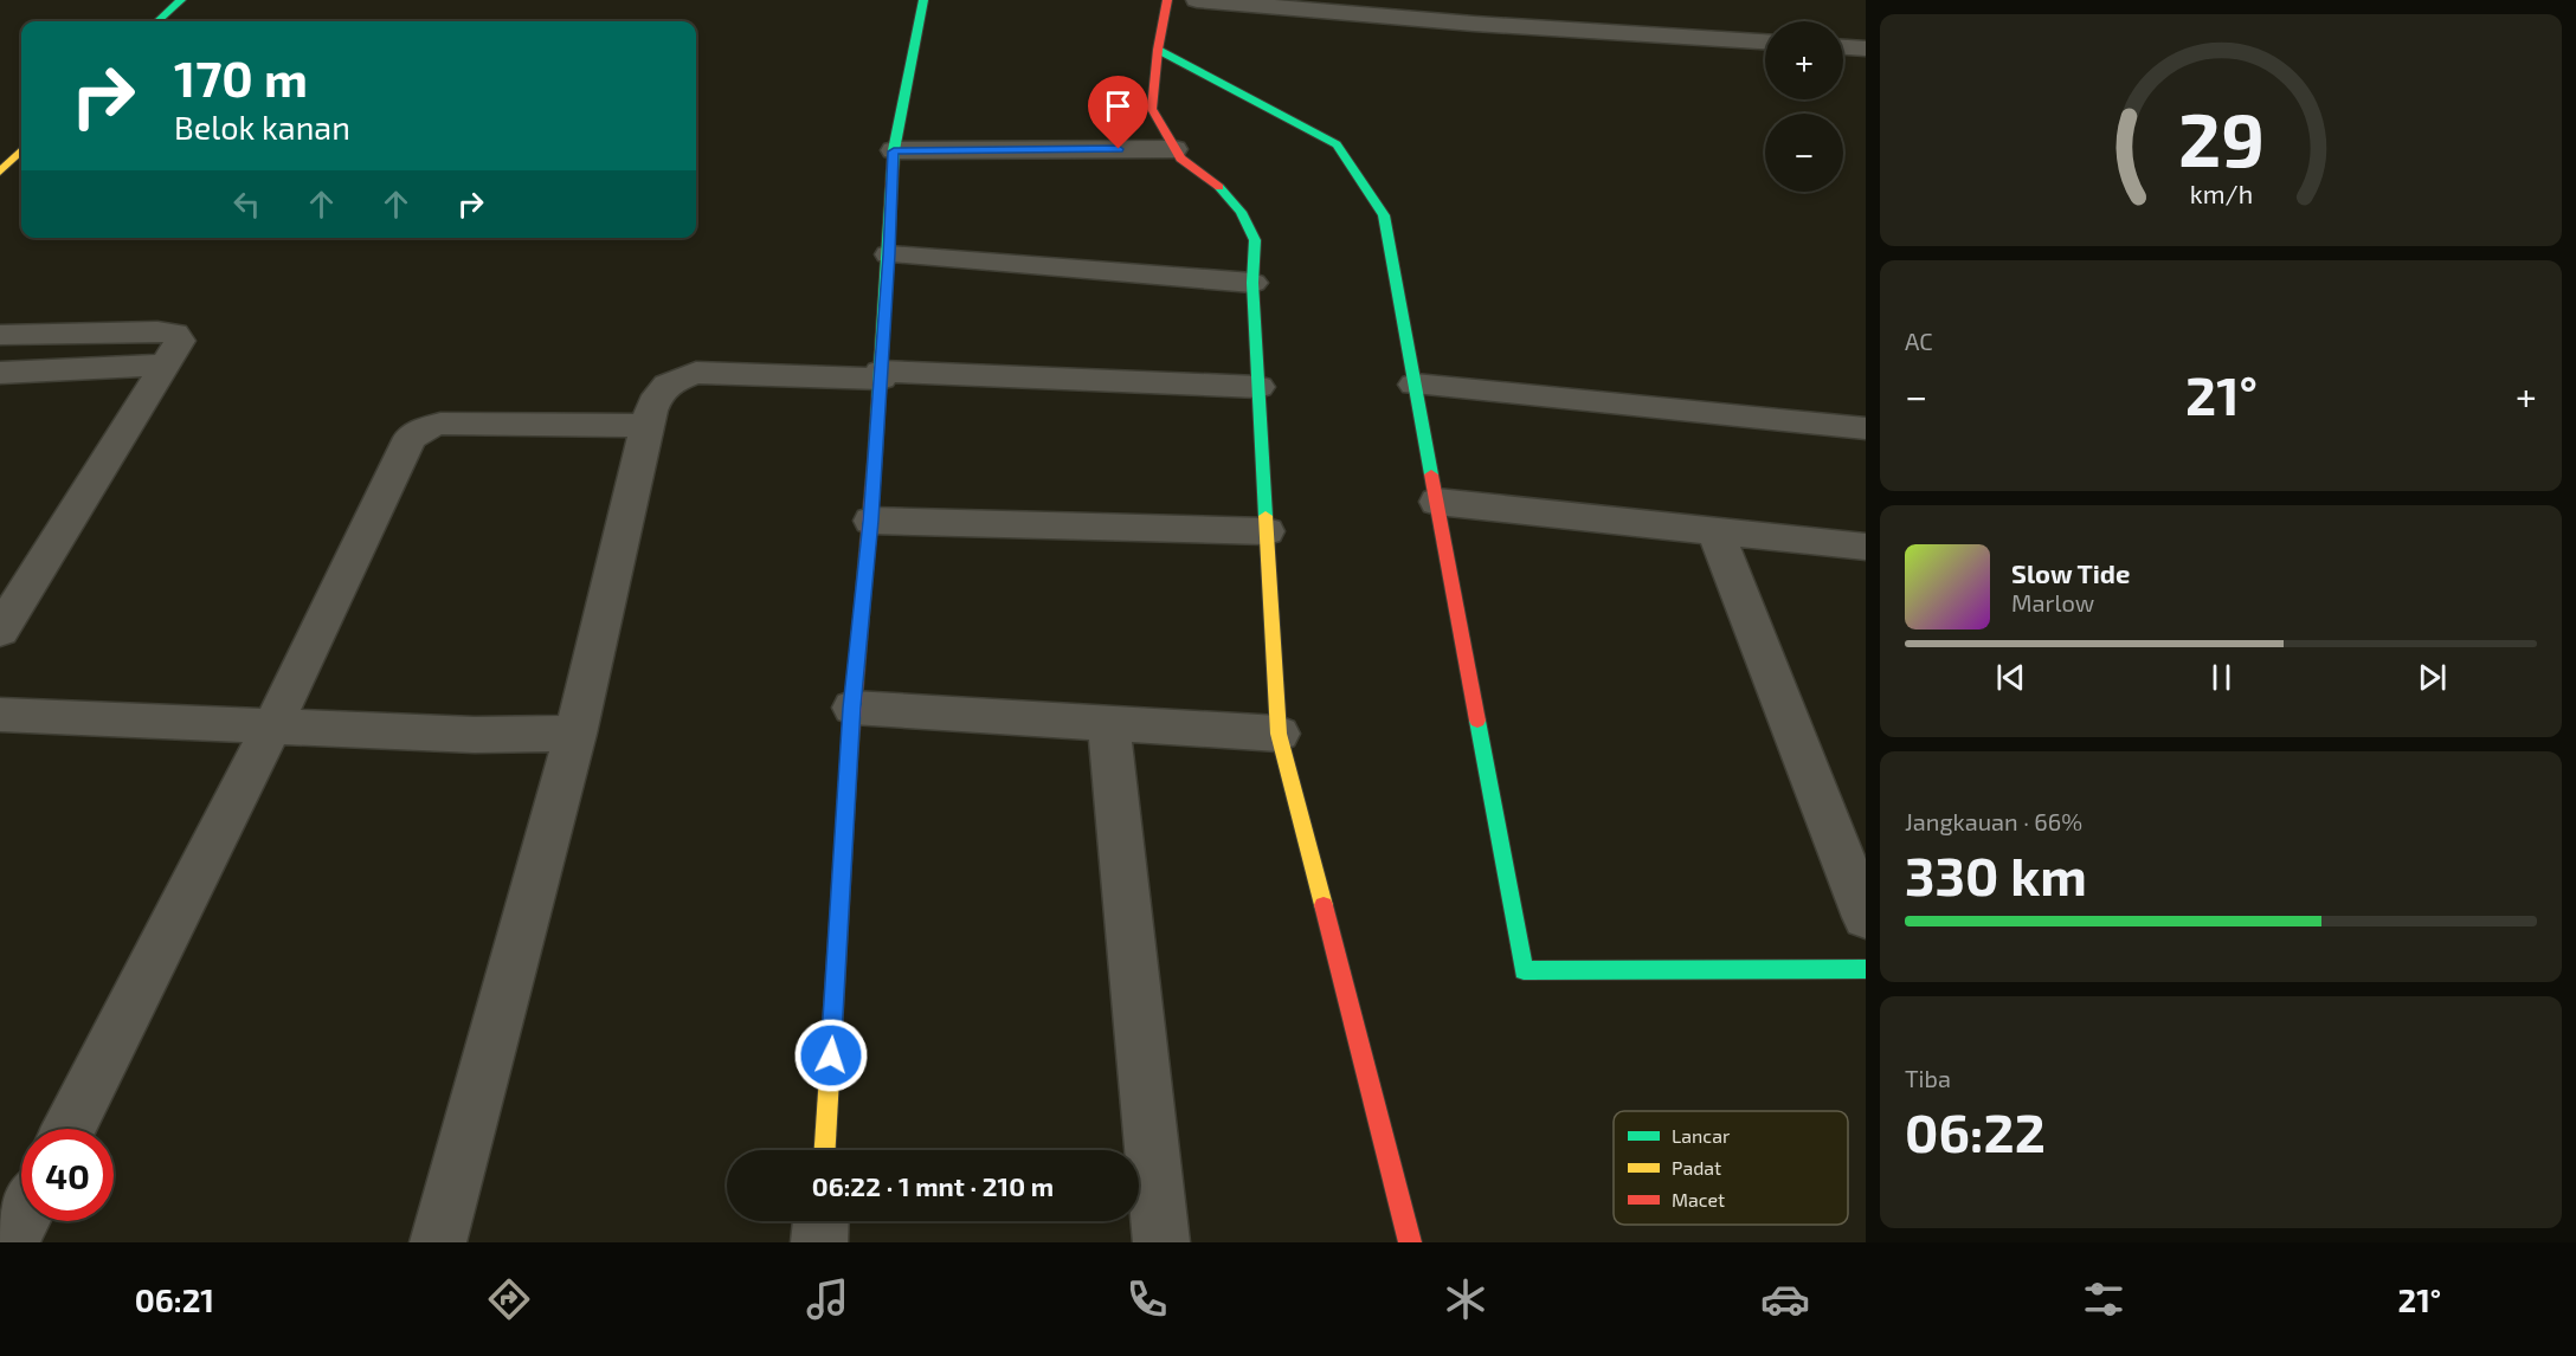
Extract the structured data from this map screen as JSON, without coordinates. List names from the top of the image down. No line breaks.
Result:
{"legend":["Lancar","Padat","Macet"],"page":{"map_buttons":["+","−"],"turn":["170 m","Belok kanan"],"tile":["AC",["Jangkauan · 66%","330 km"],["Tiba","06:22"]],"heat":["−","21°","+"],"song":["Slow Tide","Marlow"],"limit":"40","trip":"06:22 · 1 mnt · 210 m","tabs":["06:21","21°"],"gauge":["29","km/h"]}}
